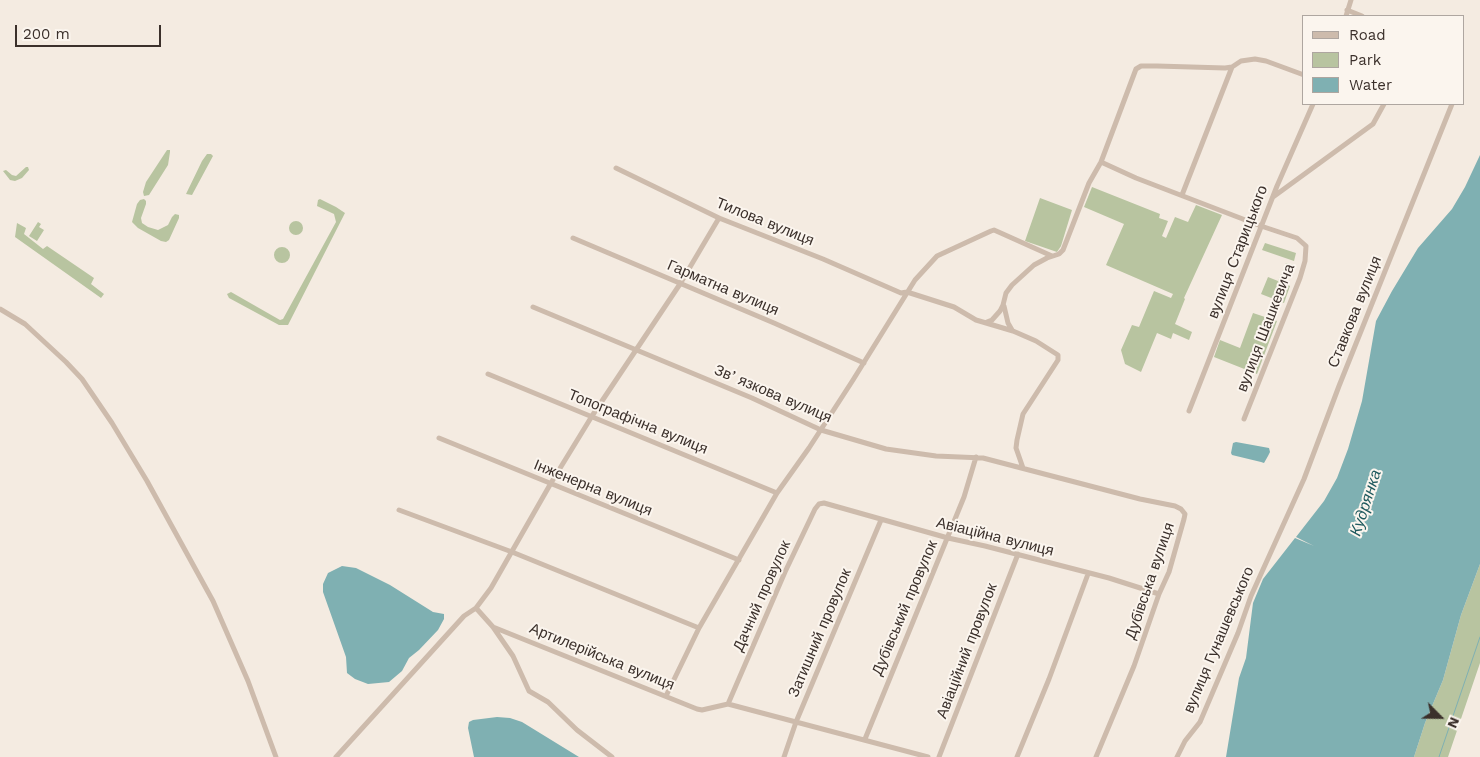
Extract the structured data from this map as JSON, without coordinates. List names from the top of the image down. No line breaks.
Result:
{"streets":{"street":["Тилова вулиця","вулиця Старицького","Гарматна вулиця","Ставкова вулиця","вулиця Шашкевича","Звʼязкова вулиця","Топографічна вулиця","Інженерна вулиця","Авіаційна вулиця","Дубівська вулиця","Дачний провулок","Дубівський провулок","Затишний провулок","вулиця Гунашевського","Авіаційний провулок","Артилерійська вулиця"]},"crossings":[["Тилова вулиця","Дубівська вулиця"],["вулиця Старицького","вулиця Шашкевича"],["Ставкова вулиця","вулиця Гунашевського"],["Звʼязкова вулиця","Дубівська вулиця"],["Звʼязкова вулиця","Дубівський провулок"],["Авіаційна вулиця","Дубівська вулиця"],["Авіаційна вулиця","Дачний провулок"],["Авіаційна вулиця","Дубівський провулок"],["Авіаційна вулиця","Затишний провулок"],["Авіаційна вулиця","Авіаційний провулок"],["Дачний провулок","Артилерійська вулиця"]],"water":["Кудрянка"],"legend":["Road","Park","Water"],"scale_bar":"200 m","north":"bottom right"}
